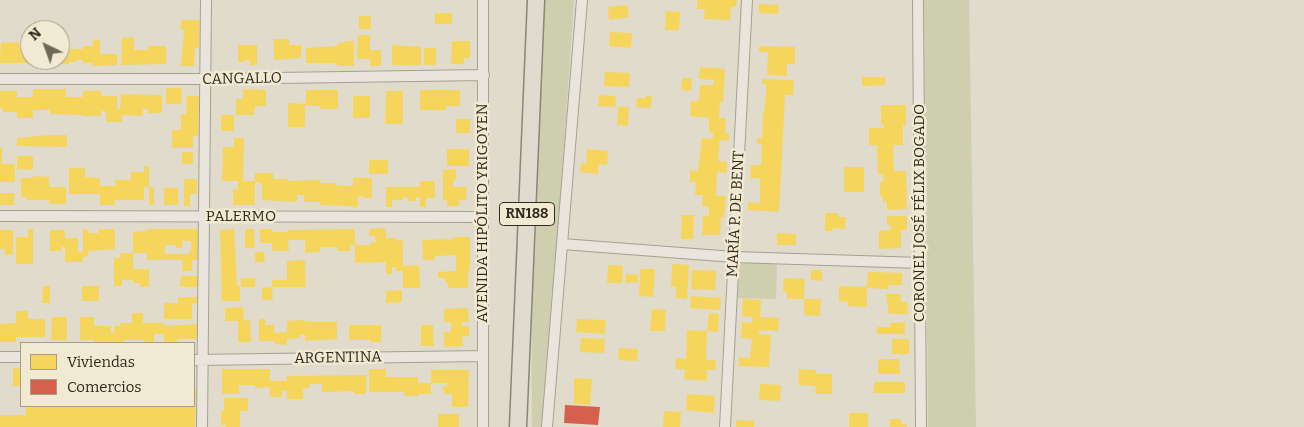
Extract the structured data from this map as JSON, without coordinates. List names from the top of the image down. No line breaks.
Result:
{"streets":{"main road":["RN188"],"street":["CANGALLO","AVENIDA HIPÓLITO YRIGOYEN","CORONEL JOSÉ FÉLIX BOGADO","MARÍA P. DE BENT","PALERMO","ARGENTINA"]},"crossings":[["CANGALLO","AVENIDA HIPÓLITO YRIGOYEN"],["AVENIDA HIPÓLITO YRIGOYEN","PALERMO"],["AVENIDA HIPÓLITO YRIGOYEN","ARGENTINA"]],"legend":["Viviendas","Comercios"],"north":"top left"}
